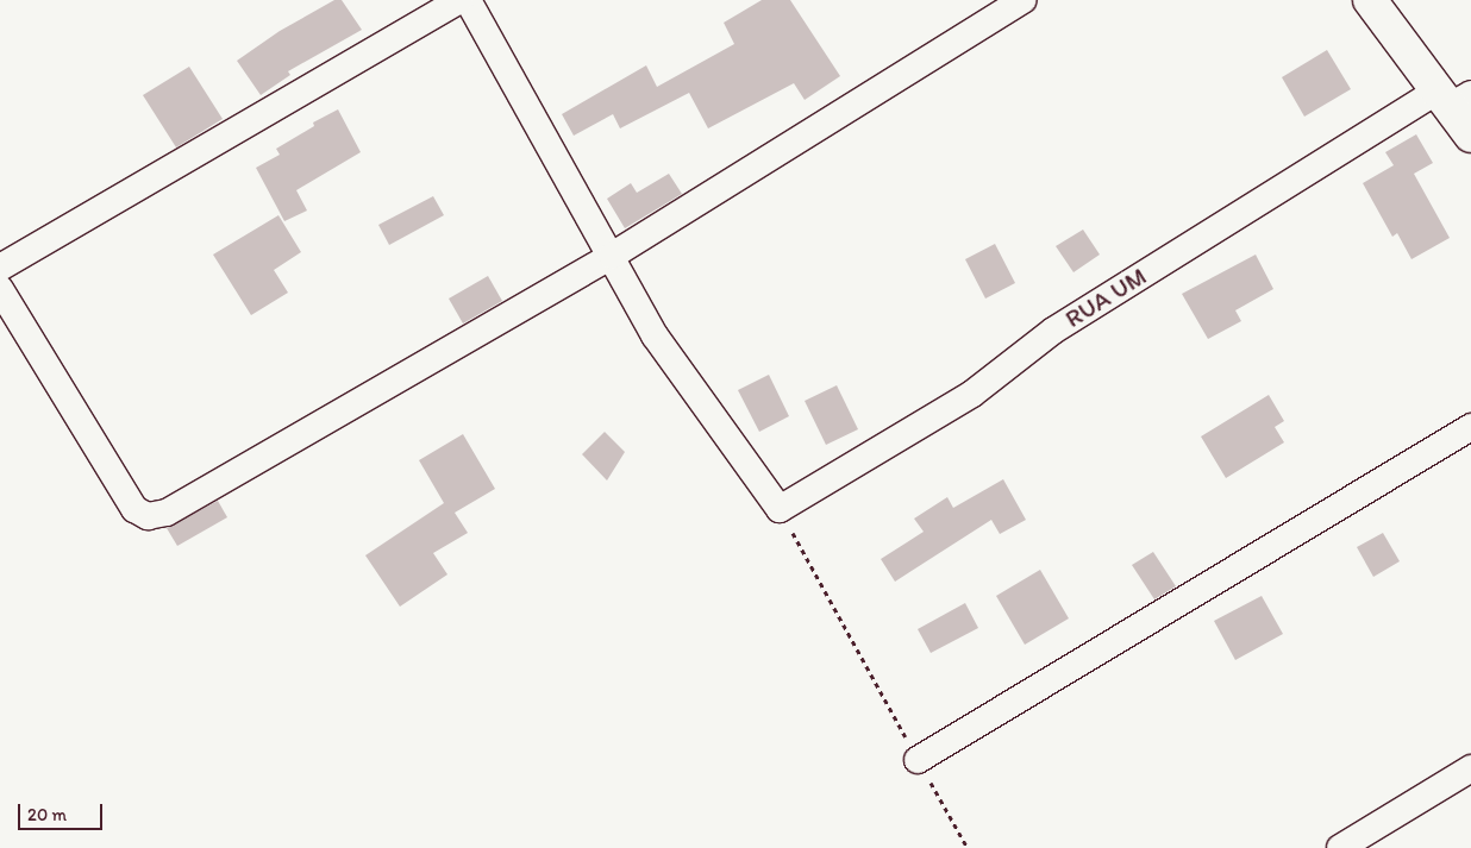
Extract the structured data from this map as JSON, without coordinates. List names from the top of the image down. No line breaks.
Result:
{"streets":{"street":["RUA UM"]},"scale_bar":"20 m"}
